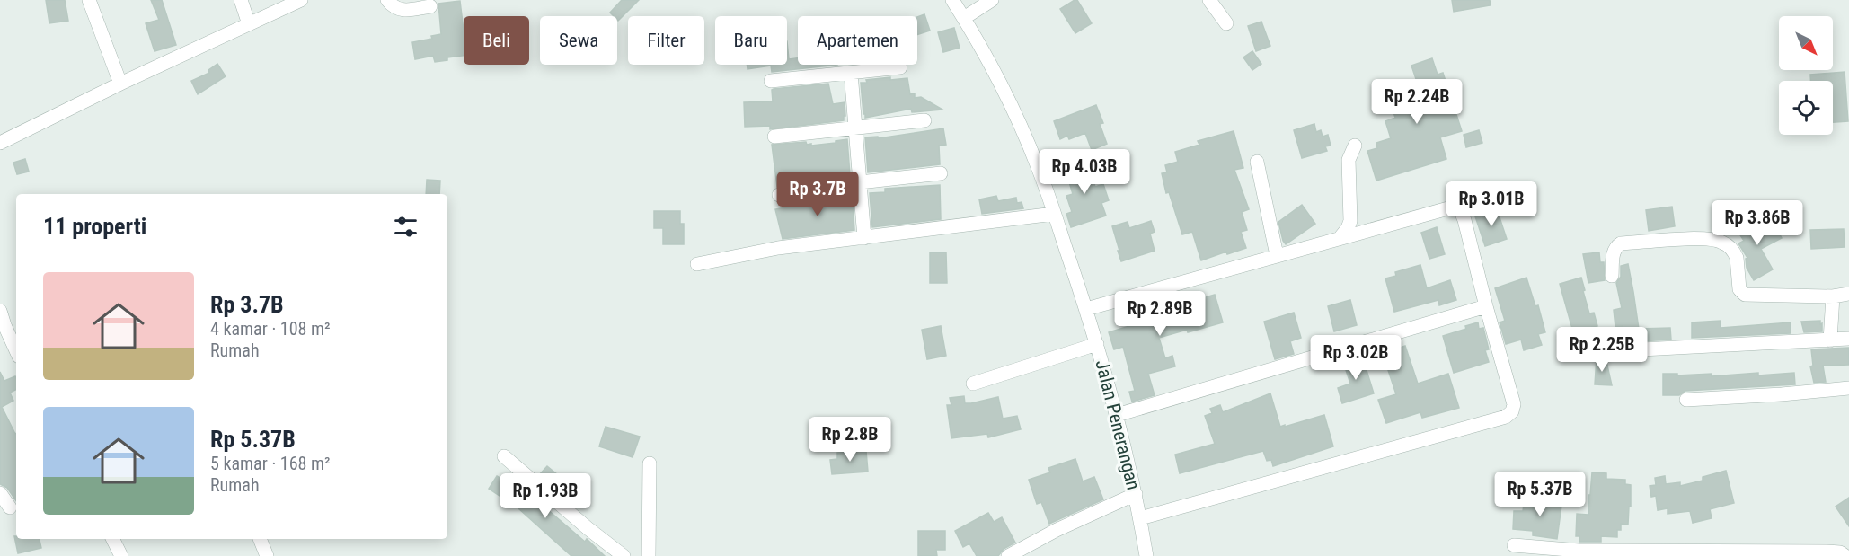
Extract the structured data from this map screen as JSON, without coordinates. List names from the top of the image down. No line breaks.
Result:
{"streets":{"street":["Jalan Penerangan"]},"north":"bottom right","page":{"chip":["Beli","Sewa","Filter","Baru","Apartemen"],"price":["Rp 2.24B","Rp 4.03B","Rp 3.7B","Rp 3.01B","Rp 3.86B","Rp 2.89B","Rp 2.25B","Rp 3.02B","Rp 2.8B","Rp 5.37B","Rp 1.93B"],"heading":"11 properti","list":[{"name":"Rp 3.7B","note":"4 kamar · 108 m² · Rumah"},{"name":"Rp 5.37B","note":"5 kamar · 168 m² · Rumah"}]}}
